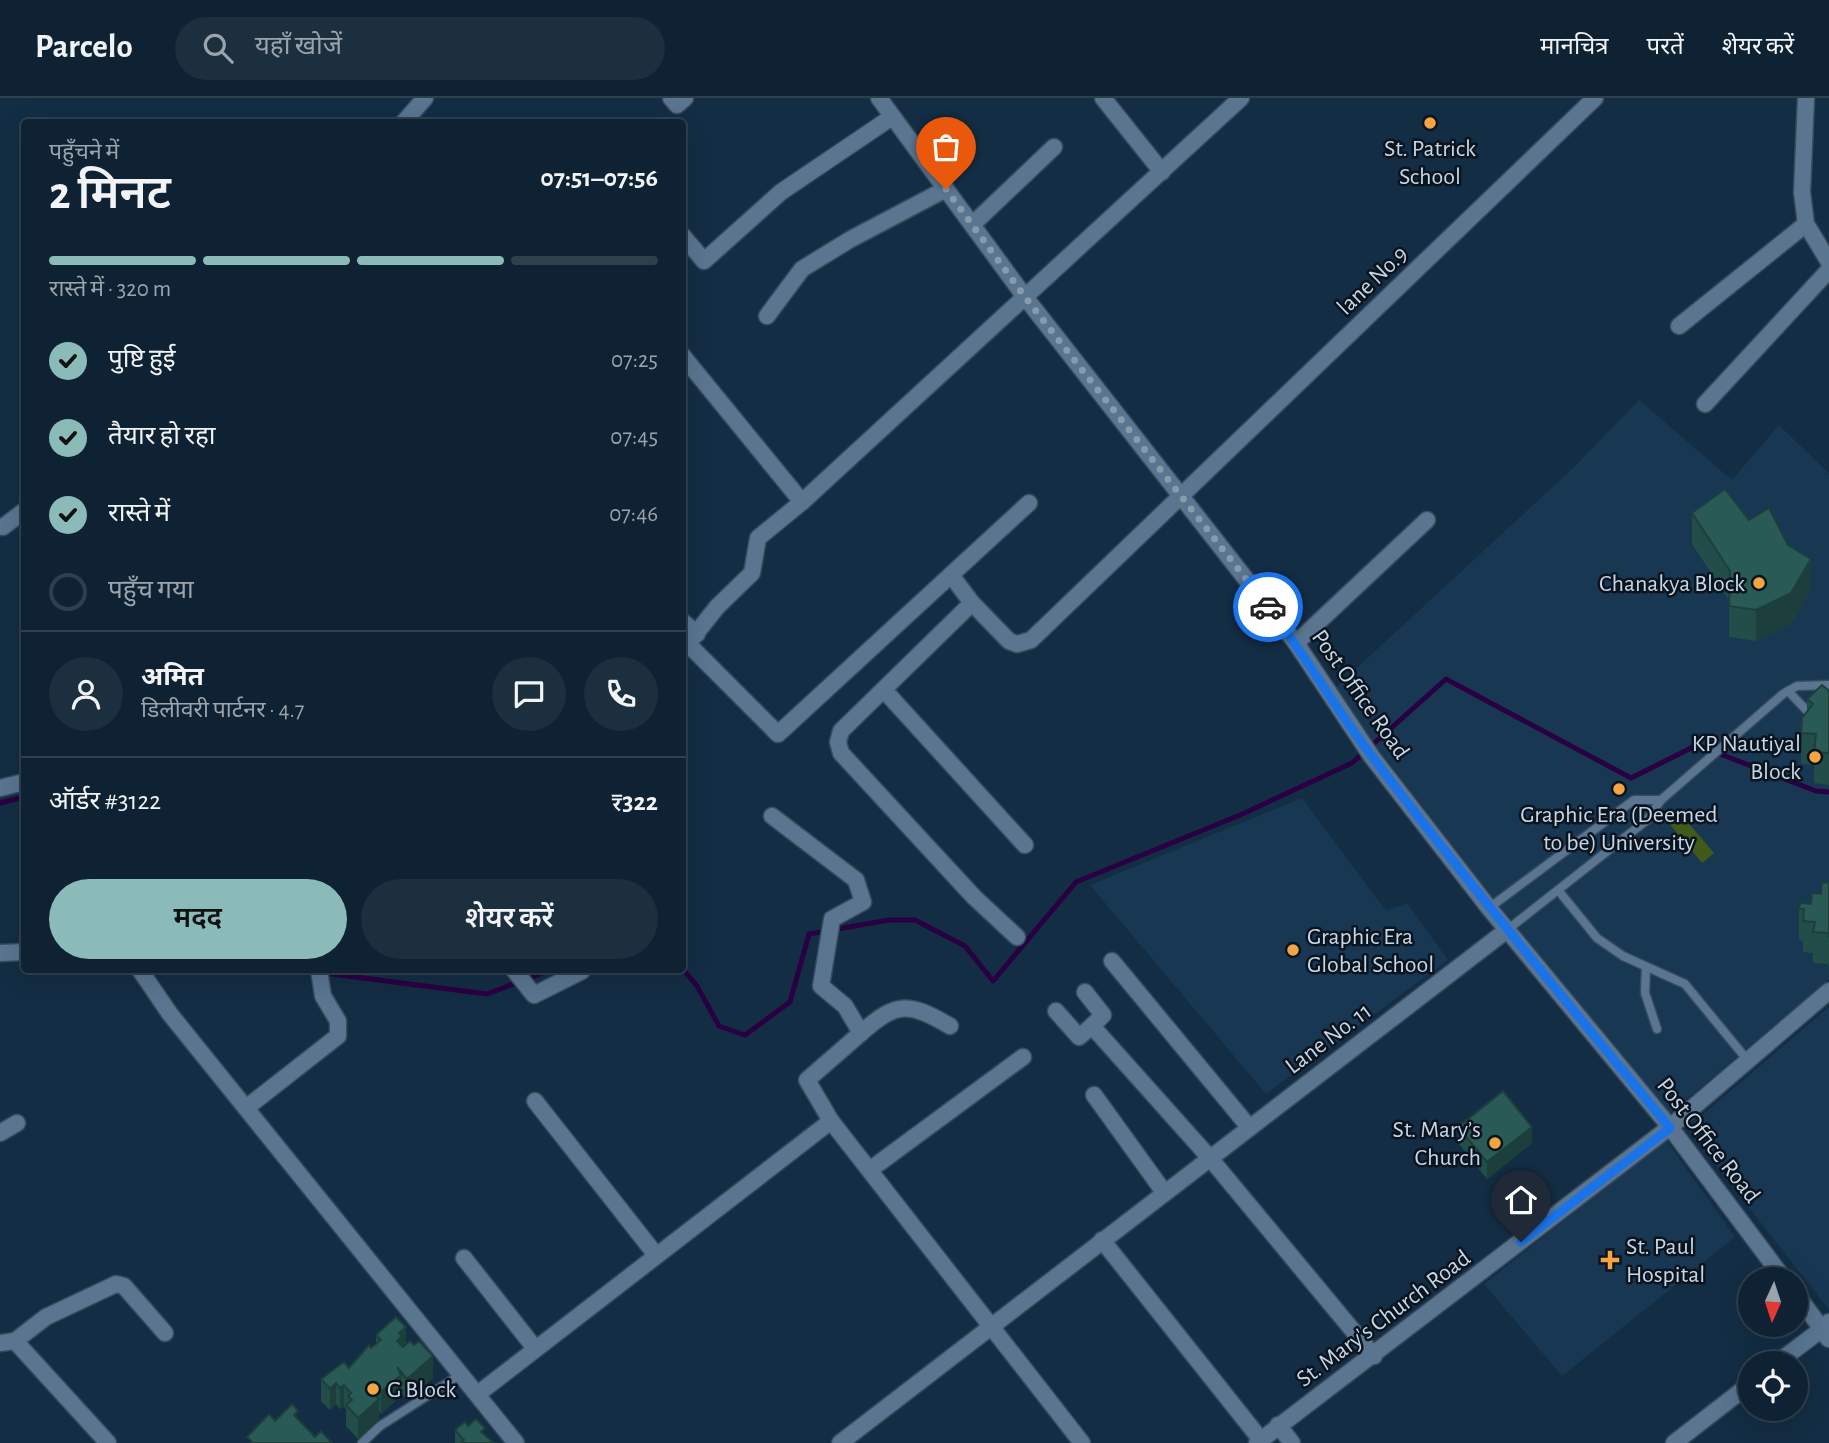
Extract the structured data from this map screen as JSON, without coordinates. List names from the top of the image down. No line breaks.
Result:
{"streets":{"street":["lane No.9","Post Office Road","Lane No. 11","St. Mary's Church Road"]},"crossings":[["lane No.9","Post Office Road"],["Post Office Road","Lane No. 11"],["Post Office Road","St. Mary's Church Road"]],"places":{"other":["St. Patrick School","Chanakya Block","KP Nautiyal Block","Graphic Era (Deemed to be) University","Graphic Era Global School","St. Mary’s Church","G Block"],"health":["St. Paul Hospital"]},"north":"bottom","page":{"header":"Parcelo","search":"यहाँ खोजें","nav":["मानचित्र","परतें","शेयर करें"],"heading":["2 मिनट","पहुँचने में","07:51–07:56"],"panel":["अमित","डिलीवरी पार्टनर · 4.7","ऑर्डर #3122","₹322"],"bar":"रास्ते में · 320 m","list":[["पुष्टि हुई","07:25"],["तैयार हो रहा","07:45"],["रास्ते में","07:46"],"पहुँच गया"],"buttons":["मदद","शेयर करें"]}}
